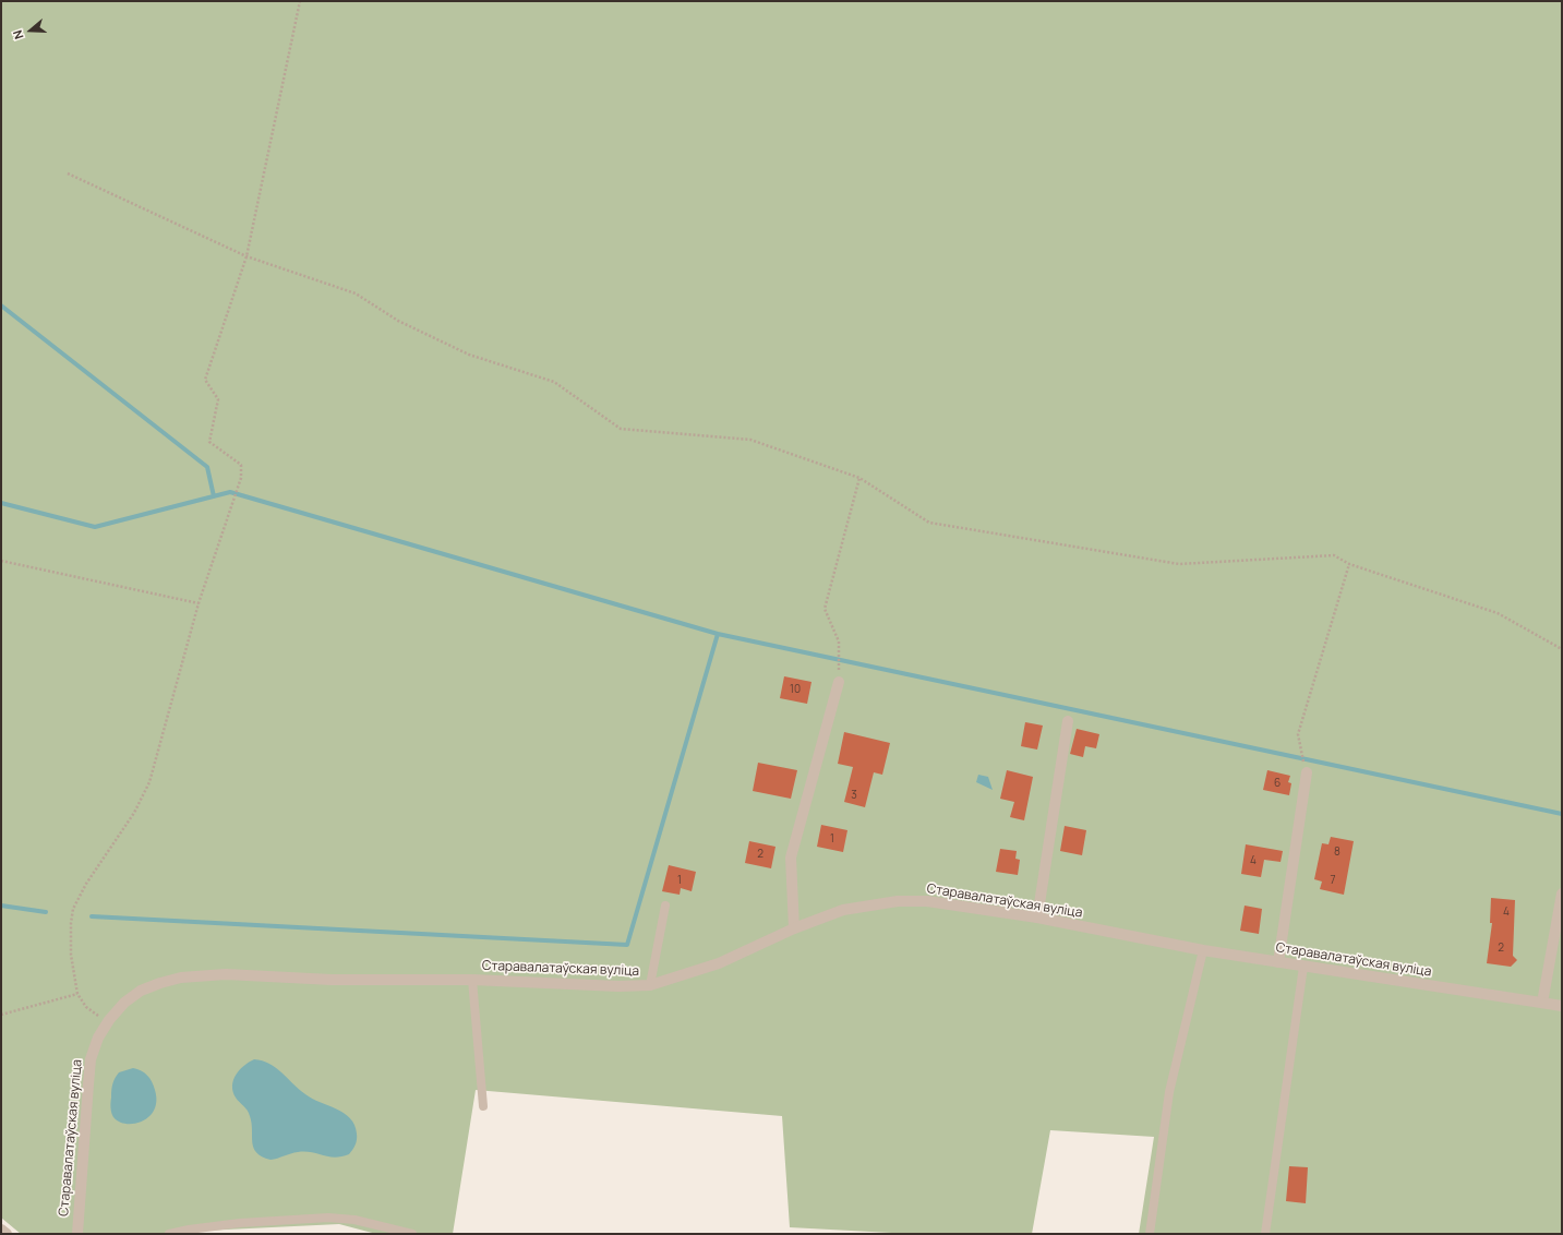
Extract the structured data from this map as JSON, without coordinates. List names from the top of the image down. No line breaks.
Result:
{"streets":{"street":["Старавалатаўская вуліца"]},"house_numbers":["10","6","3","1","8","2","4","1","7","4","2"],"north":"left"}
